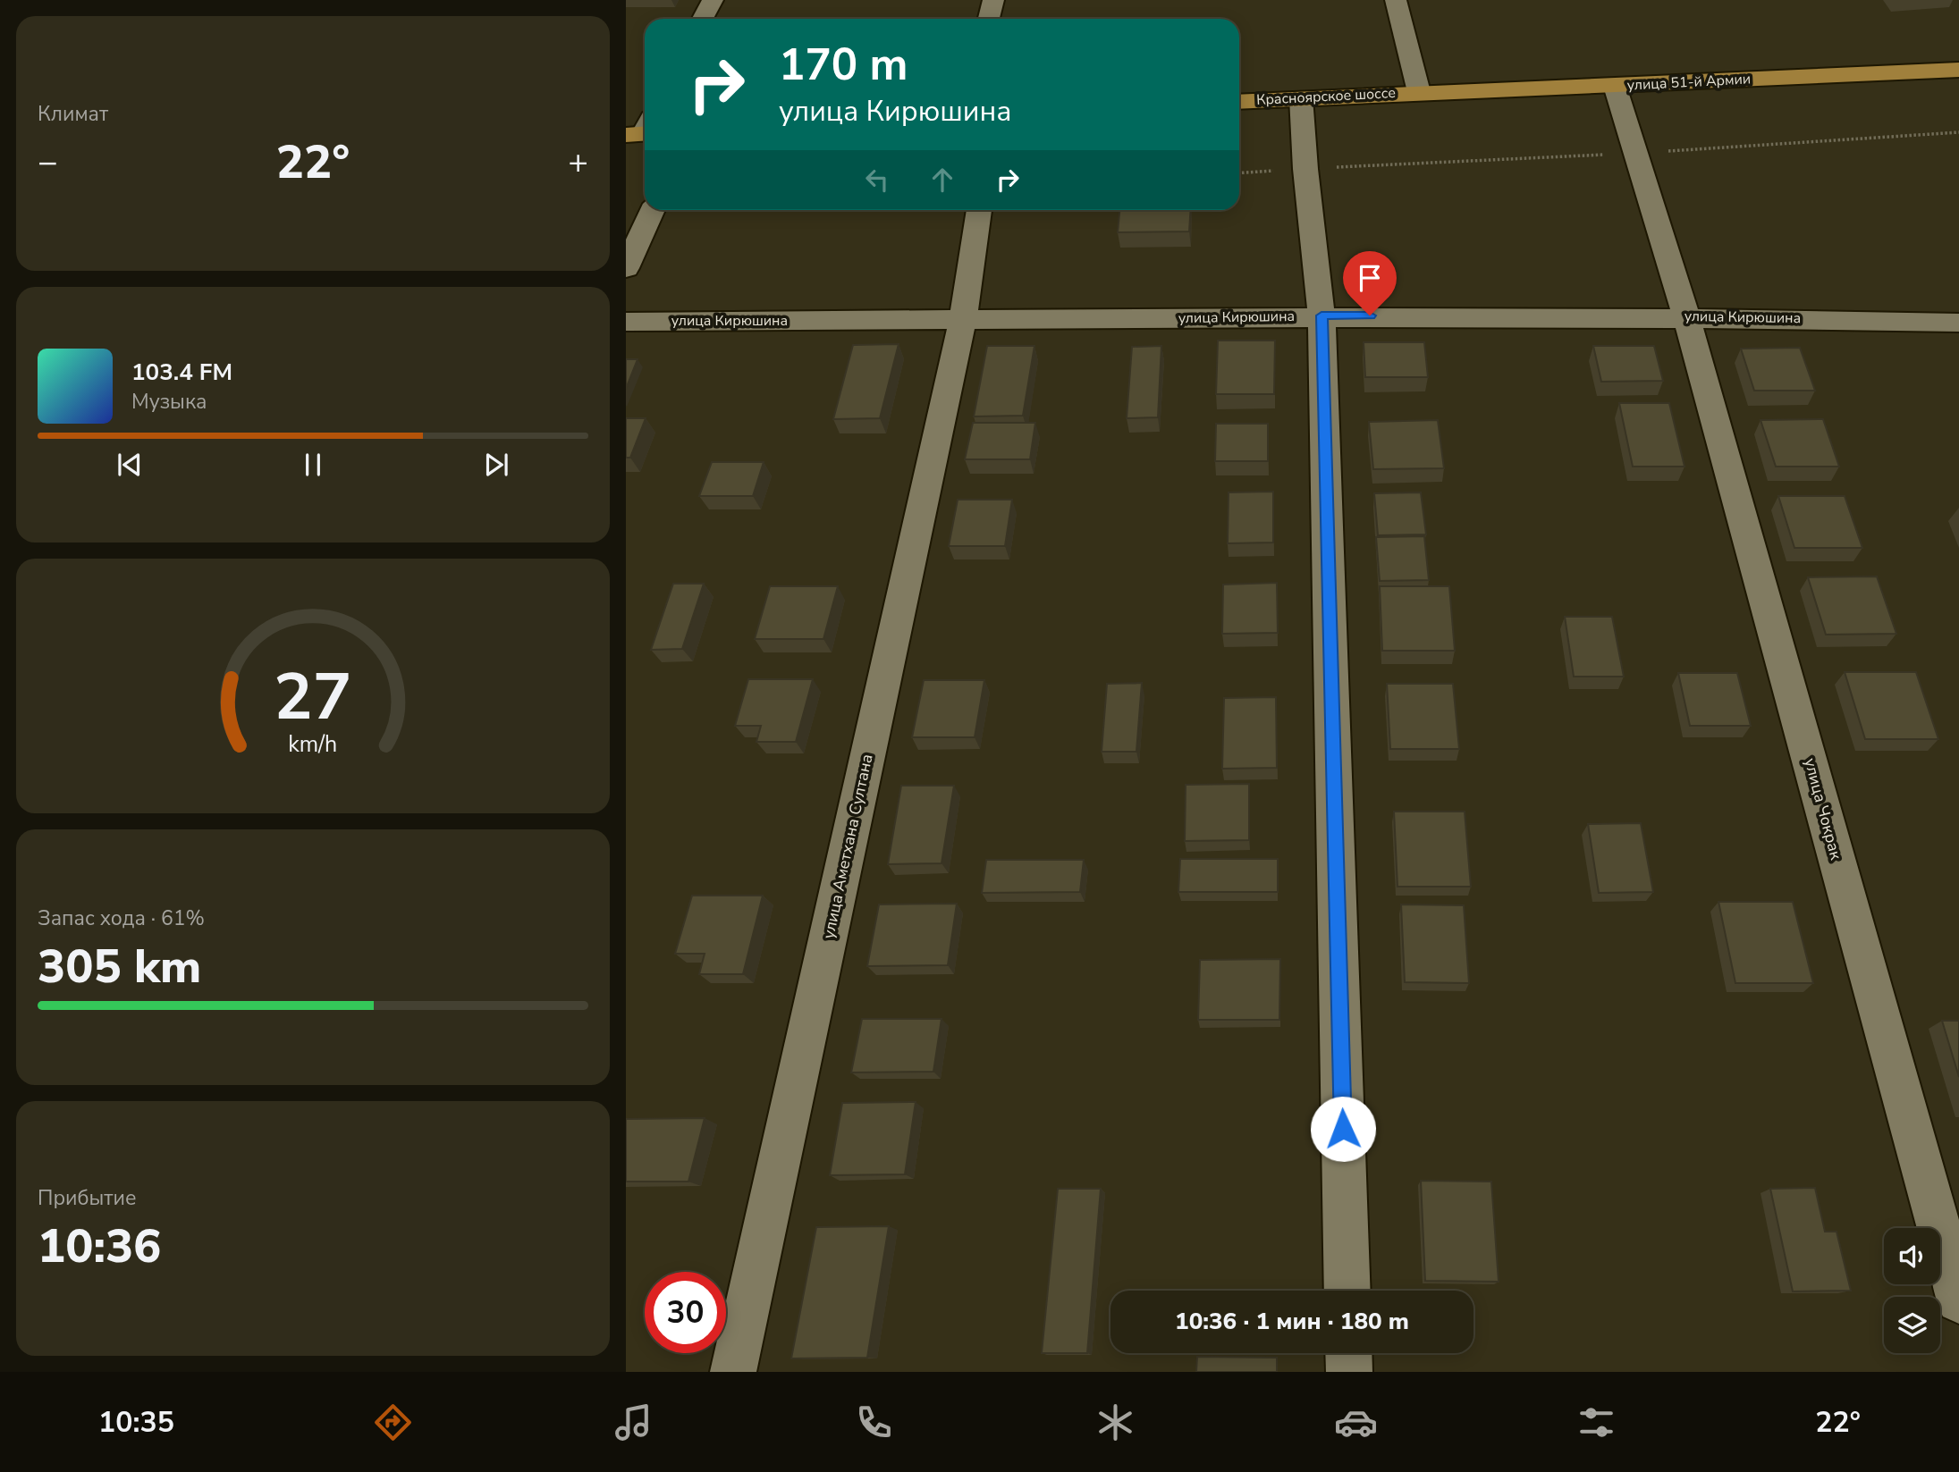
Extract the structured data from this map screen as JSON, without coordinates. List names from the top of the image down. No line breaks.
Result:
{"streets":{"main road":["улица 51-й Армии","Красноярское шоссе"],"street":["улица Кирюшина","улица Чокрак","улица Аметхана Султана"]},"crossings":[["улица 51-й Армии","Красноярское шоссе"],["улица 51-й Армии","улица Чокрак"],["улица Кирюшина","улица Чокрак"],["улица Кирюшина","улица Аметхана Султана"]],"page":{"tile":["Климат",["Запас хода · 61%","305 km"],["Прибытие","10:36"]],"turn":["170 m","улица Кирюшина"],"heat":["−","22°","+"],"song":["103.4 FM","Музыка"],"limit":"30","trip":"10:36 · 1 мин · 180 m","tabs":["10:35","22°"],"gauge":["27","km/h"]}}
